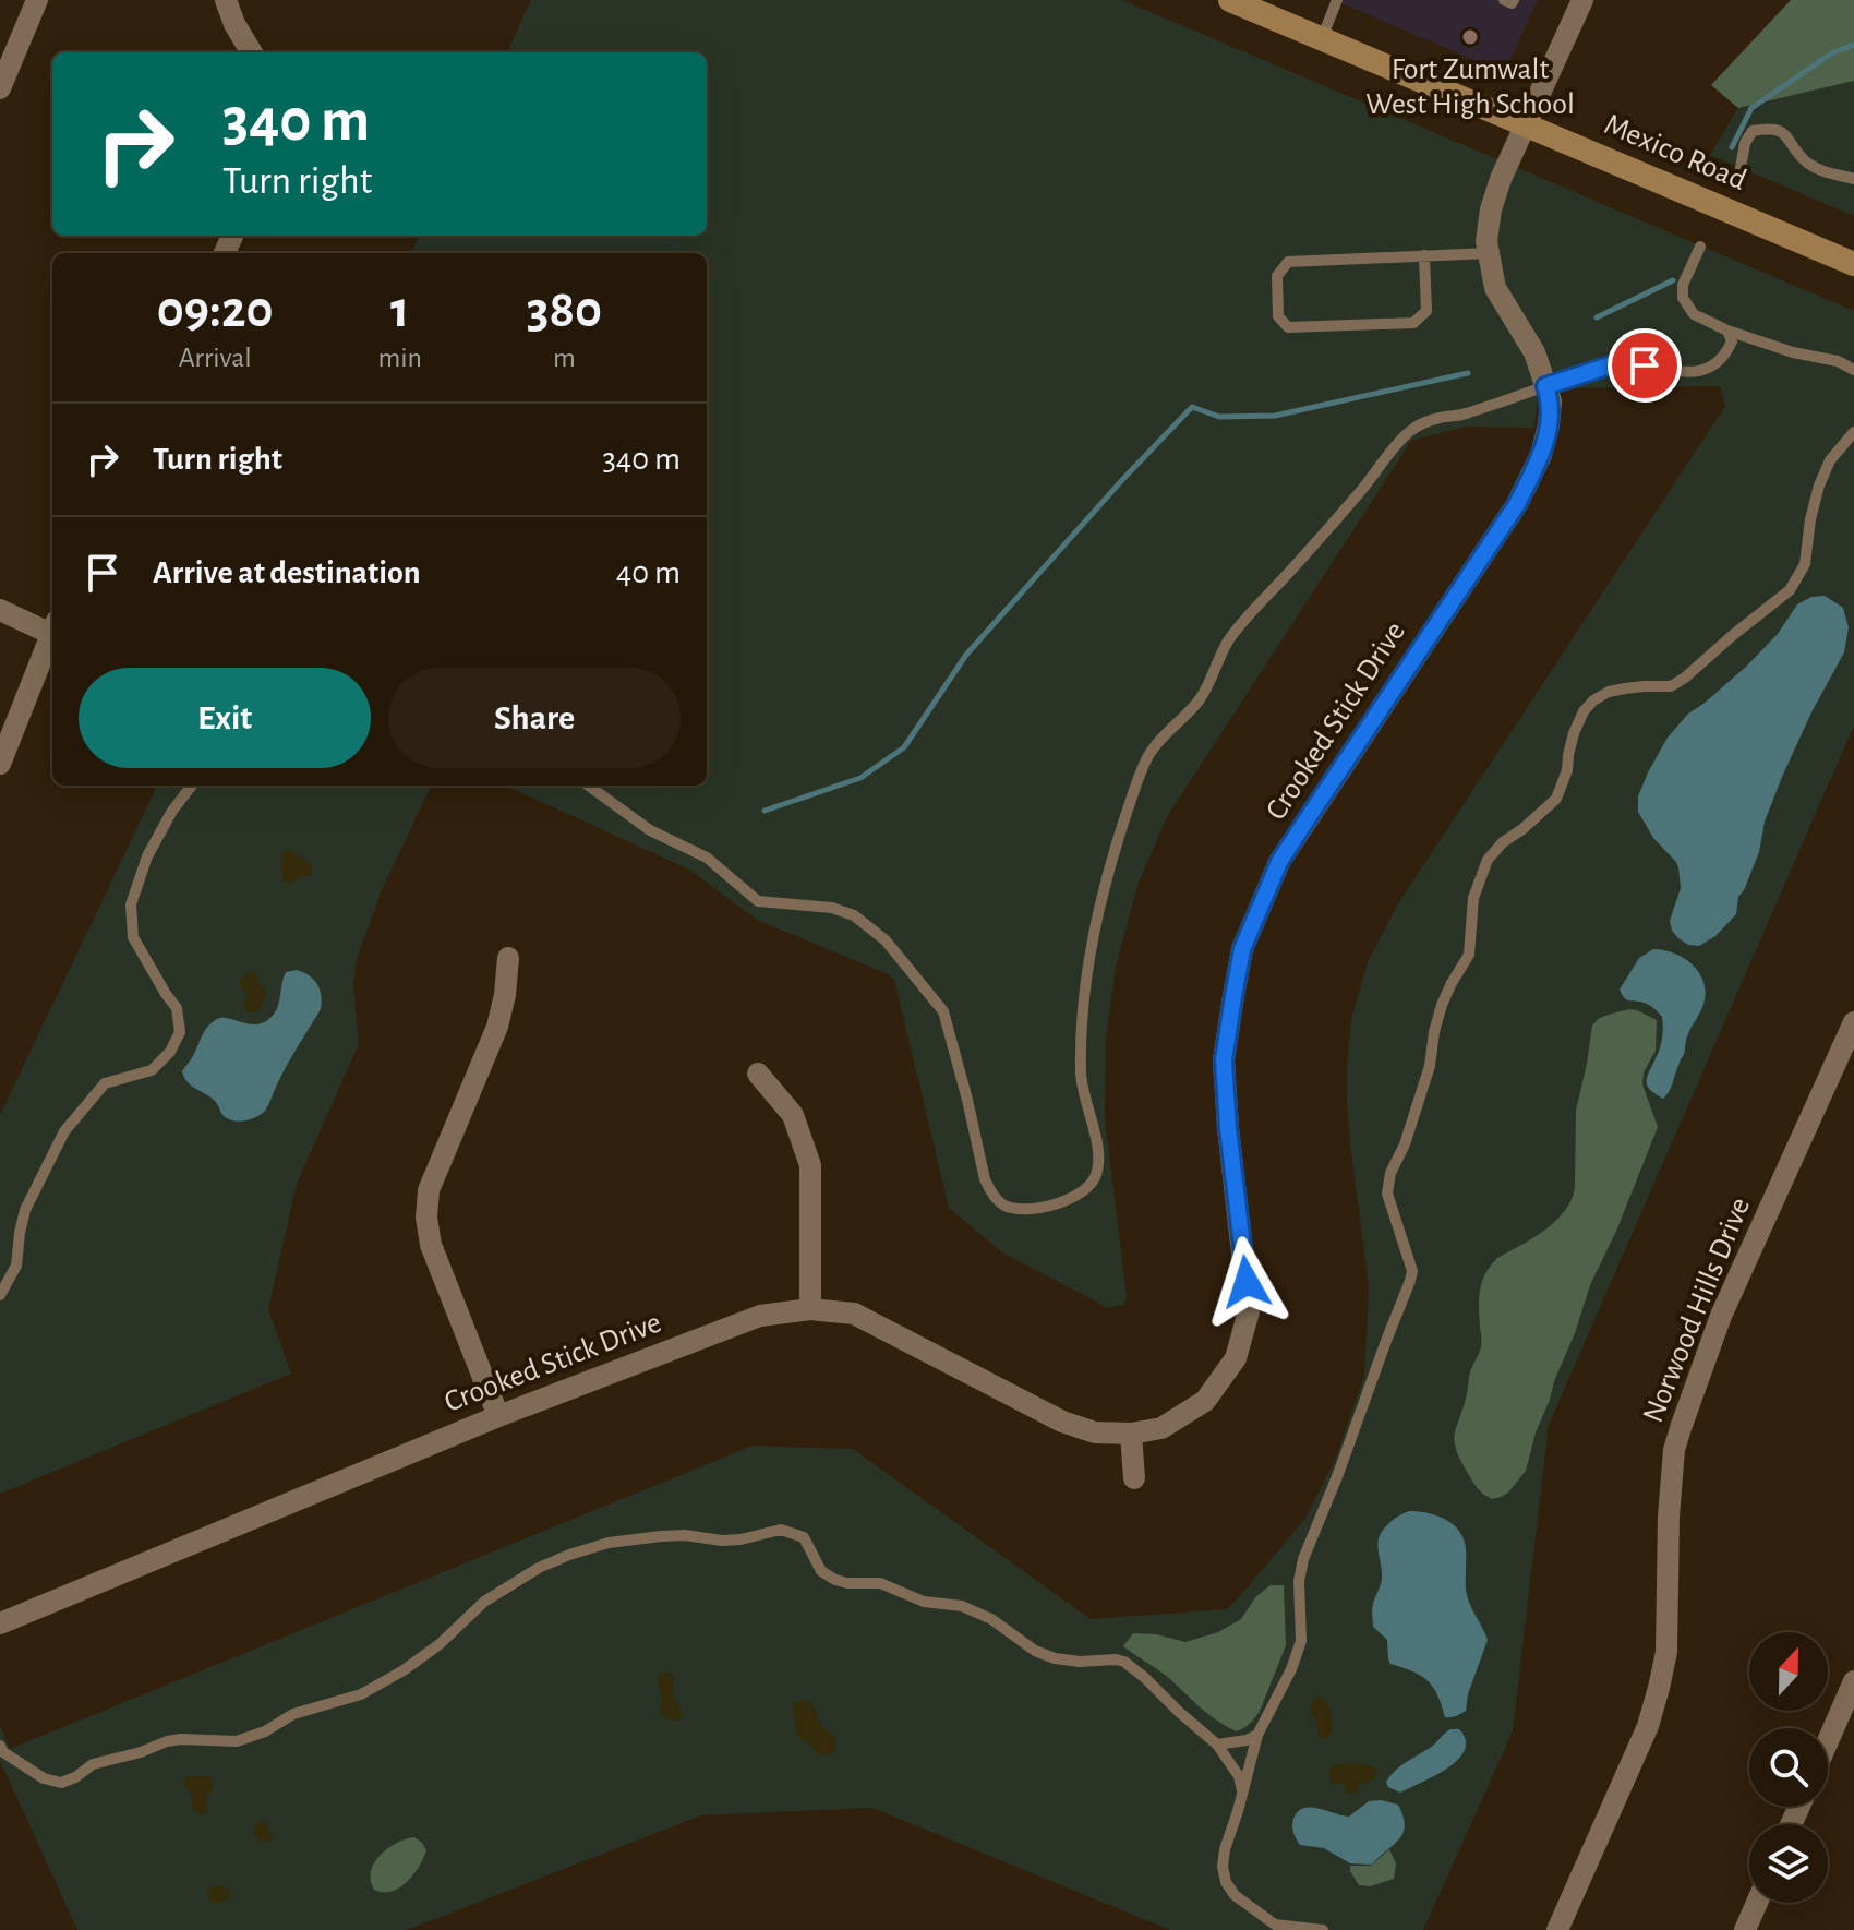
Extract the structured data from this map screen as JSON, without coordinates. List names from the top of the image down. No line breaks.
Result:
{"streets":{"main road":["Mexico Road"],"street":["Crooked Stick Drive","Norwood Hills Drive"]},"crossings":[["Mexico Road","Crooked Stick Drive"]],"places":["Fort Zumwalt West High School"],"north":"top","page":{"turn":["340 m","Turn right"],"eta":["09:20","Arrival","1","min","380","m"],"list":[{"name":"Turn right","value":"340 m"},{"name":"Arrive at destination","value":"40 m"}],"buttons":["Exit","Share"]}}
